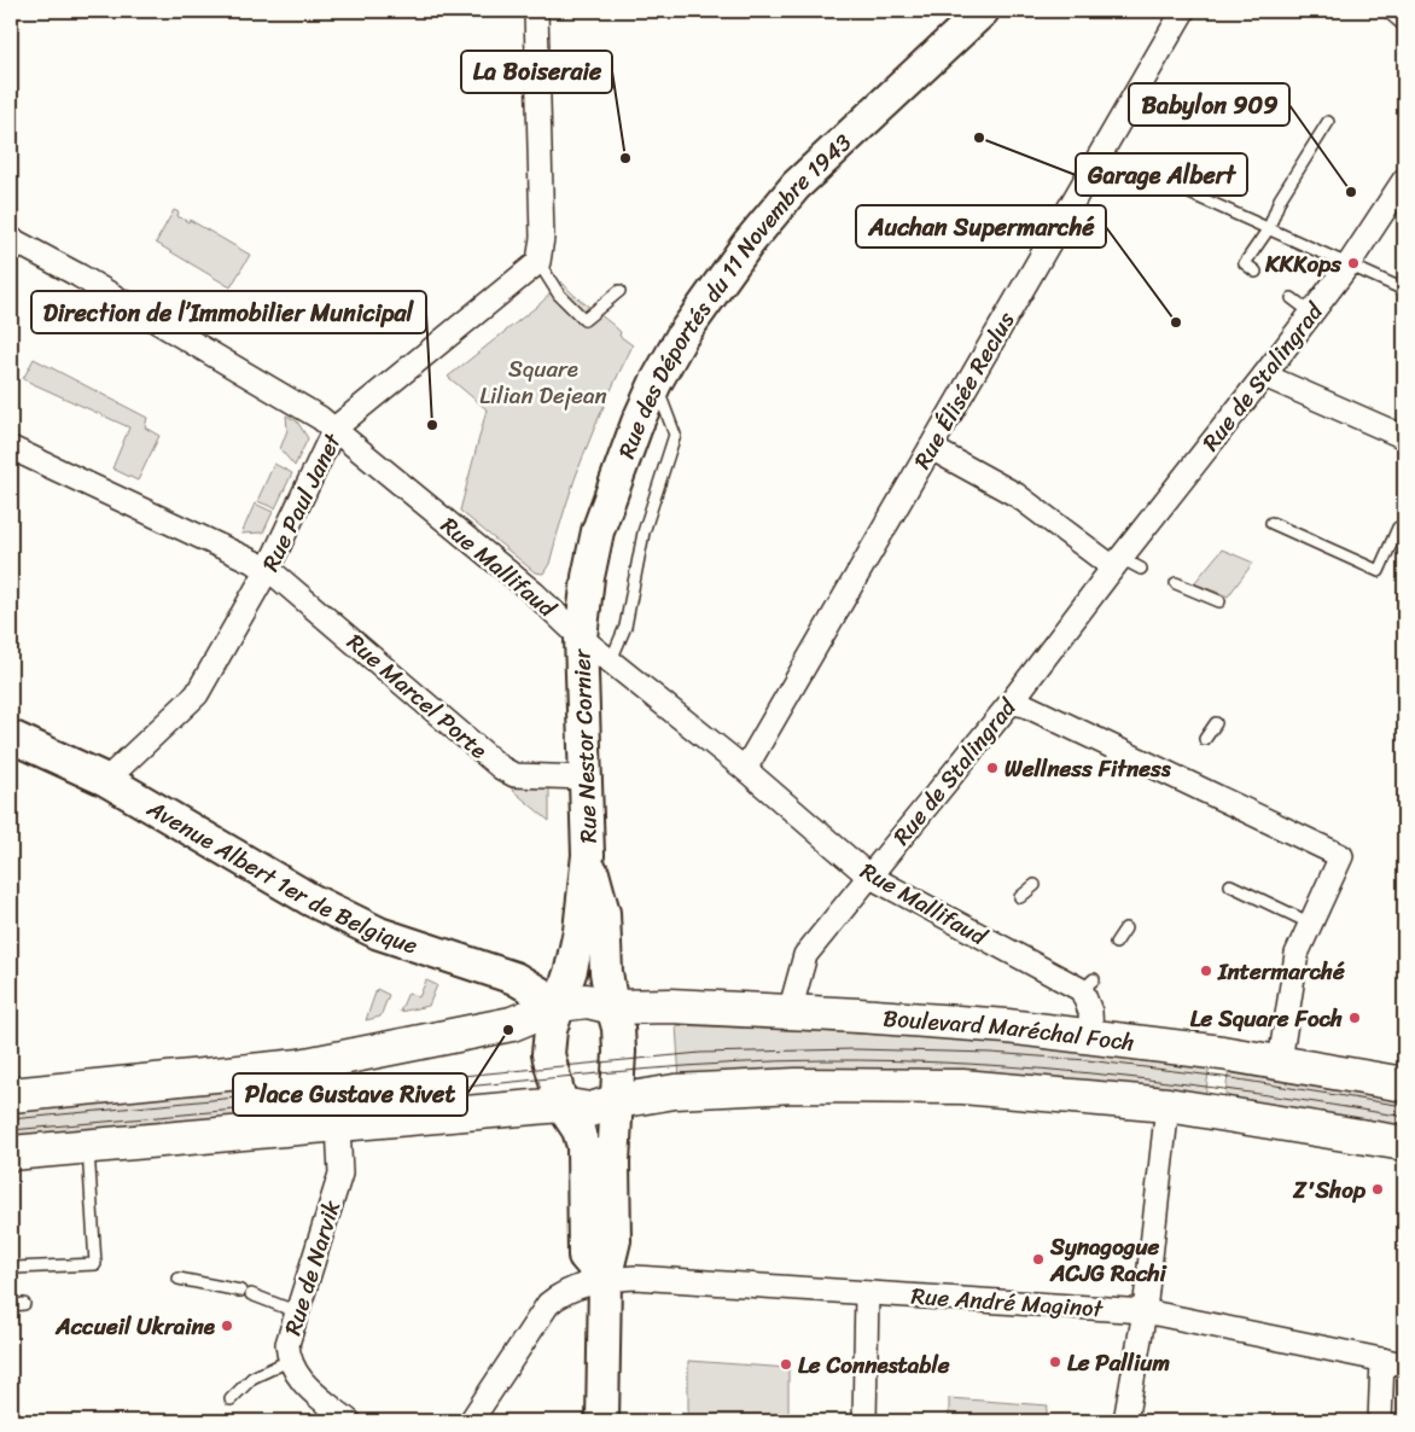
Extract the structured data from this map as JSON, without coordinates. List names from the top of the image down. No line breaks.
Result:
{"streets":{"main road":["Boulevard Maréchal Foch"],"street":["Rue des Déportés du 11 Novembre 1943","Rue de Stalingrad","Rue Élisée Reclus","Rue Paul Janet","Rue Mallifaud","Rue Marcel Porte","Rue Nestor Cornier","Avenue Albert 1er de Belgique","Rue de Narvik","Rue André Maginot"]},"crossings":[["Rue des Déportés du 11 Novembre 1943","Rue Mallifaud"],["Rue des Déportés du 11 Novembre 1943","Rue Nestor Cornier"],["Rue de Stalingrad","Rue Mallifaud"],["Rue de Stalingrad","Boulevard Maréchal Foch"],["Rue Élisée Reclus","Rue Mallifaud"],["Rue Paul Janet","Rue Mallifaud"],["Rue Paul Janet","Rue Marcel Porte"],["Rue Paul Janet","Avenue Albert 1er de Belgique"],["Rue Mallifaud","Rue Nestor Cornier"],["Rue Mallifaud","Boulevard Maréchal Foch"],["Rue Marcel Porte","Rue Nestor Cornier"],["Rue Nestor Cornier","Avenue Albert 1er de Belgique"],["Rue Nestor Cornier","Boulevard Maréchal Foch"],["Rue Nestor Cornier","Rue André Maginot"],["Avenue Albert 1er de Belgique","Boulevard Maréchal Foch"]],"parks":["Square Lilian Dejean"],"places":["Garage Albert","La Boiseraie","Babylon 909","KKKops","Auchan Supermarché","Direction de l’Immobilier Municipal","Wellness Fitness","Intermarché","Le Square Foch","Place Gustave Rivet","Z'Shop","Synagogue ACJG Rachi","Accueil Ukraine","Le Pallium","Le Connestable"]}
